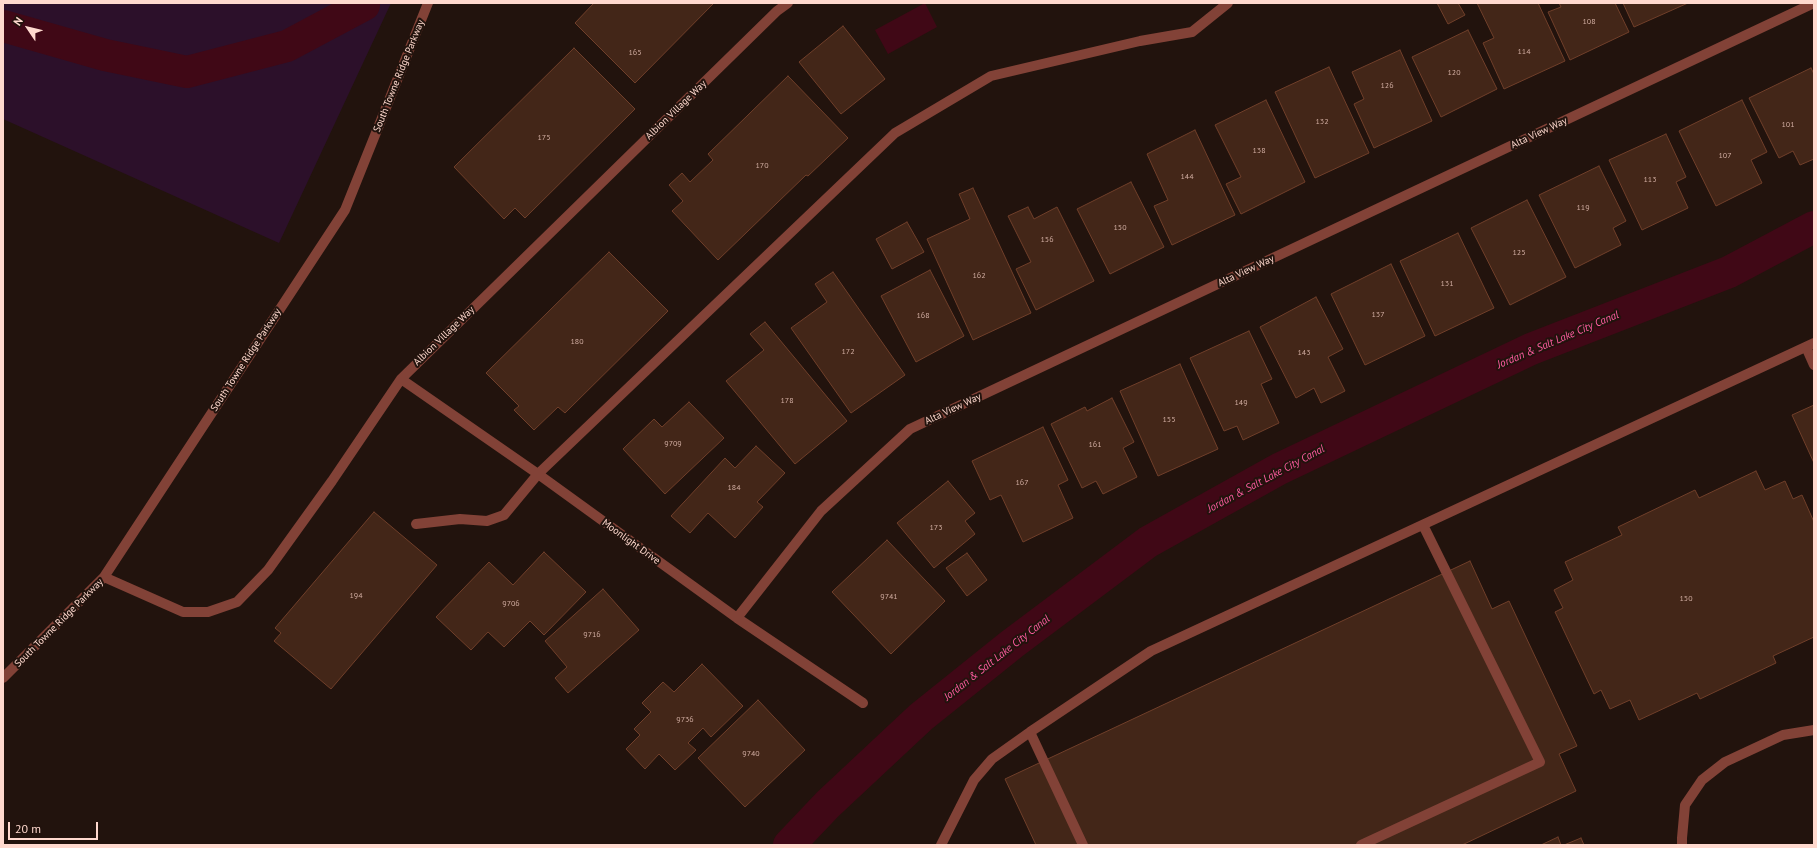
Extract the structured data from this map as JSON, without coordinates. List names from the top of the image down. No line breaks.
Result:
{"streets":{"street":["South Towne Ridge Parkway","Albion Village Way","Alta View Way","Moonlight Drive"]},"crossings":[["South Towne Ridge Parkway","Albion Village Way"],["Albion Village Way","Moonlight Drive"],["Alta View Way","Moonlight Drive"]],"water":["Jordan & Salt Lake City Canal"],"house_numbers":["108","114","165","120","126","132","101","175","138","107","170","144","113","119","150","156","125","162","131","137","168","180","172","143","178","149","155","9709","161","167","184","173","194","9741","150","9706","9716","9736","9740"],"scale_bar":"20 m","north":"top left"}
